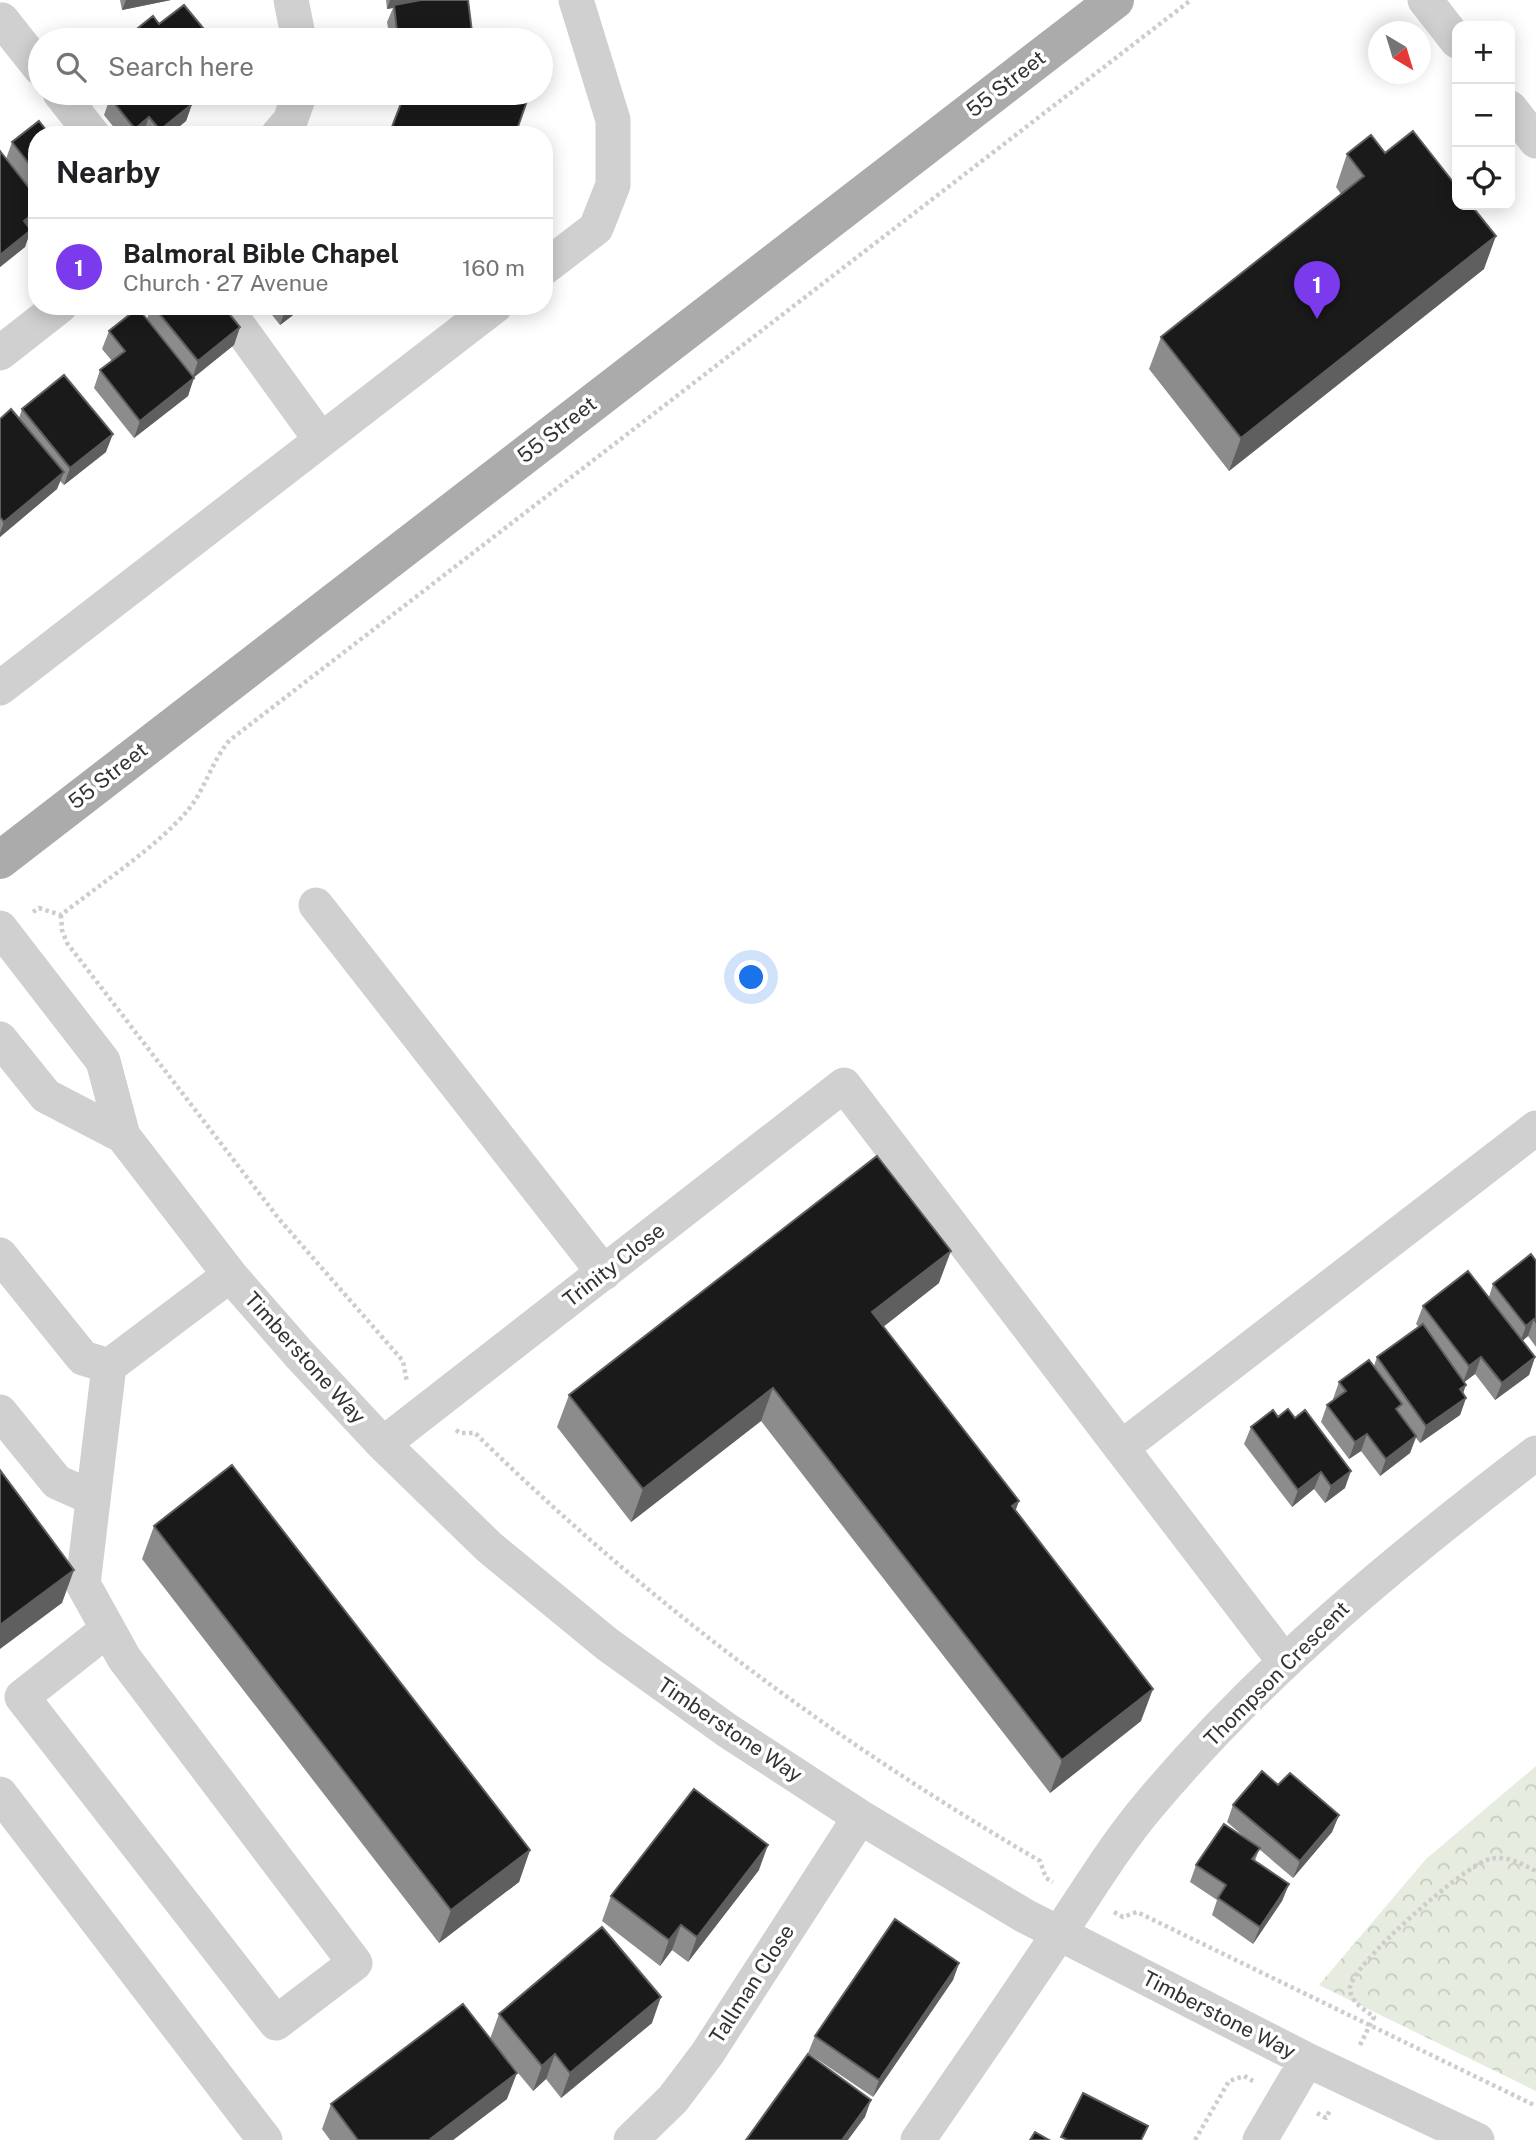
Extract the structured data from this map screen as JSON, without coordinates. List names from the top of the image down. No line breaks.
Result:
{"streets":{"main road":["55 Street"],"street":["Trinity Close","Timberstone Way","Thompson Crescent","Tallman Close"]},"crossings":[["Trinity Close","Timberstone Way"],["Timberstone Way","Thompson Crescent"],["Timberstone Way","Tallman Close"]],"north":"bottom right","page":{"map_buttons":["+","−"],"search":"Search here","heading":"Nearby","list":[{"mark":"1","name":"Balmoral Bible Chapel","note":"Church · 27 Avenue","value":"160 m"}],"pins":"1"}}
